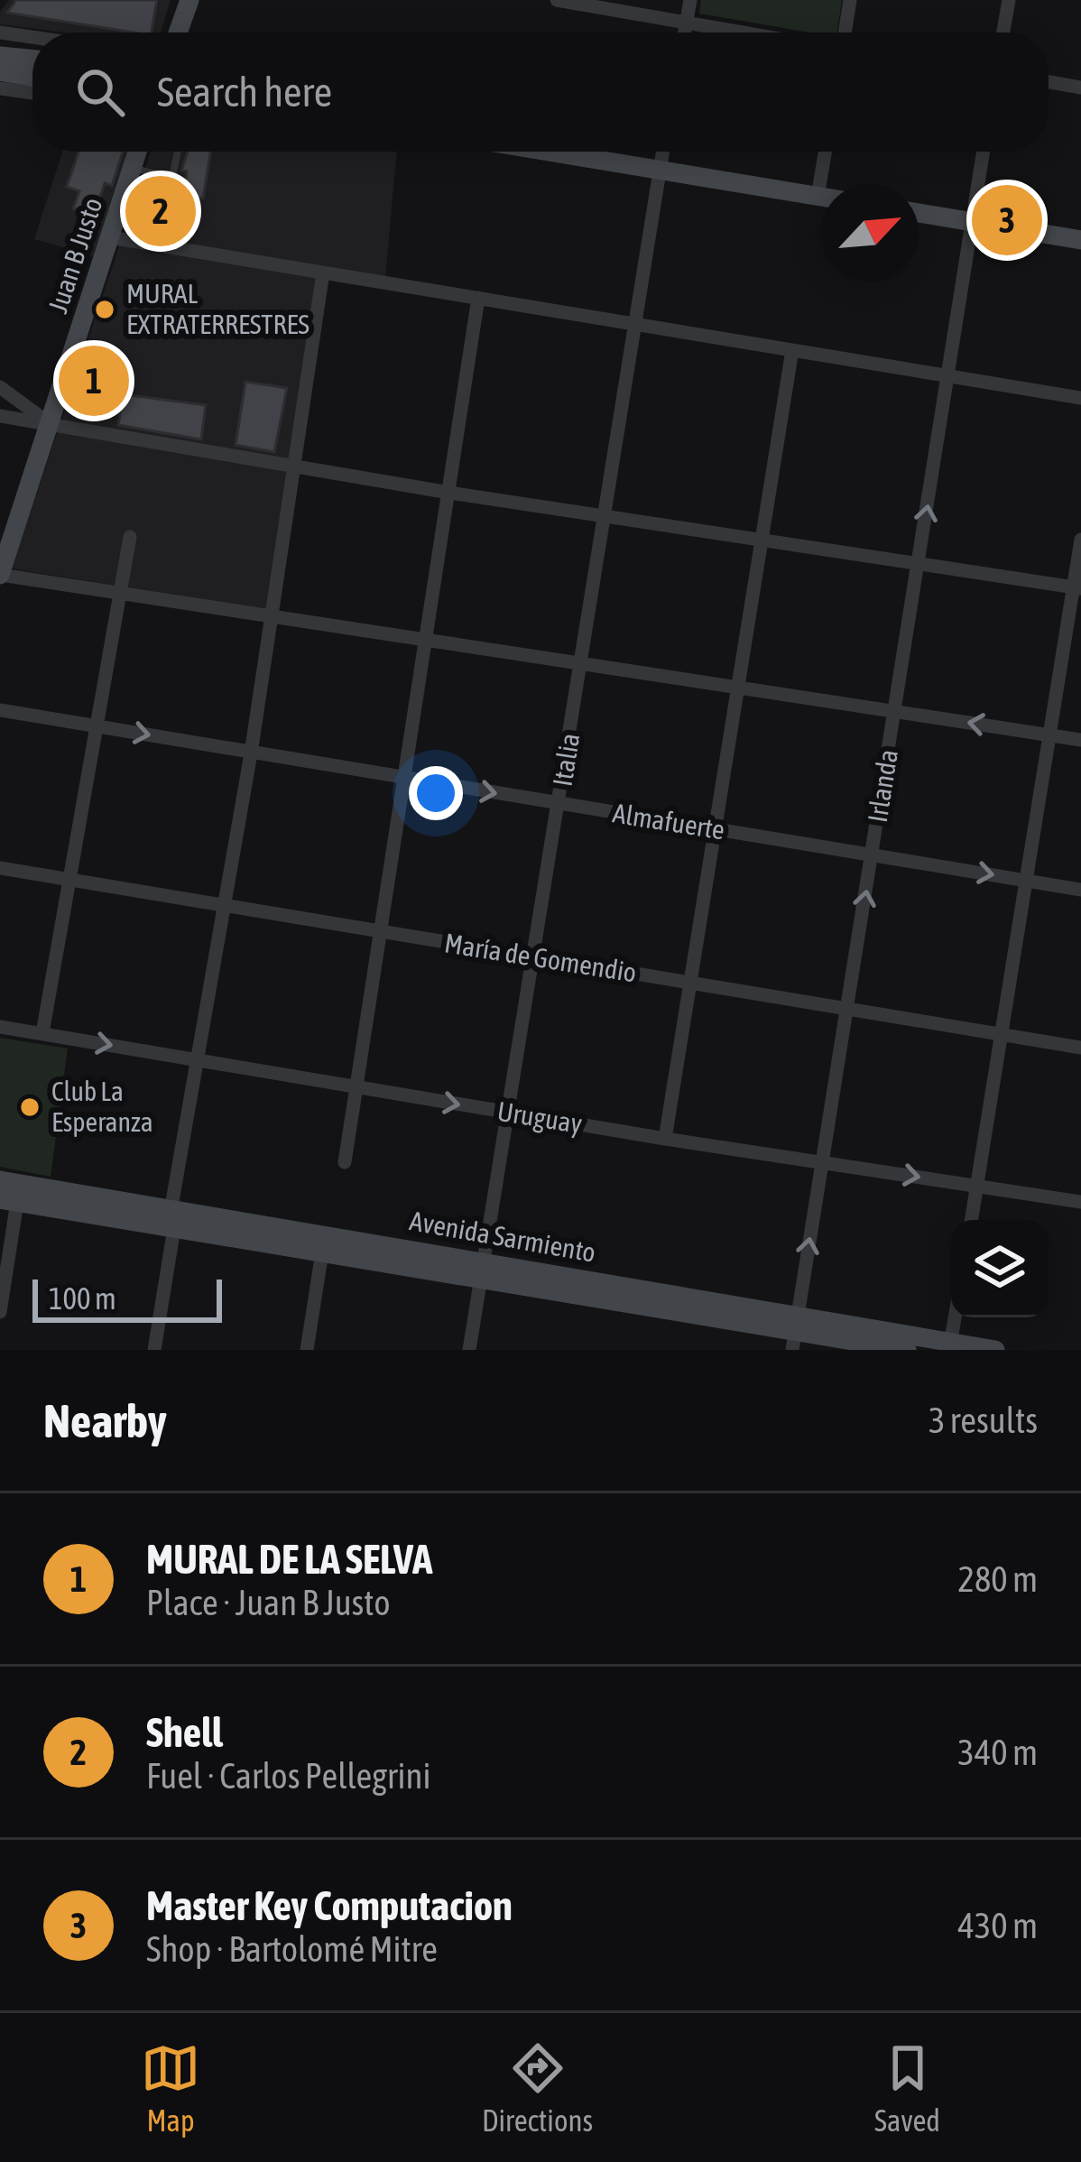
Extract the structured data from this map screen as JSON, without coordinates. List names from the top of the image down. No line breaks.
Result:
{"streets":{"main road":["Juan B Justo","Avenida Sarmiento"],"street":["Italia","Irlanda","Almafuerte","María de Gomendio","Uruguay"]},"crossings":[["Italia","Almafuerte"],["Italia","María de Gomendio"],["Italia","Uruguay"],["Italia","Avenida Sarmiento"],["Irlanda","Almafuerte"],["Irlanda","María de Gomendio"],["Irlanda","Uruguay"],["Irlanda","Avenida Sarmiento"]],"one_way":["Irlanda","Almafuerte","Uruguay"],"places":["MURAL EXTRATERRESTRES","Club La Esperanza"],"scale_bar":"100 m","north":"top right","page":{"search":"Search here","pins":["2","3","1"],"scale":"100 m","heading":["Nearby","3 results"],"list":[{"mark":"1","name":"MURAL DE LA SELVA","note":"Place · Juan B Justo","value":"280 m"},{"mark":"2","name":"Shell","note":"Fuel · Carlos Pellegrini","value":"340 m"},{"mark":"3","name":"Master Key Computacion","note":"Shop · Bartolomé Mitre","value":"430 m"}],"nav":["Map","Directions","Saved"]}}
